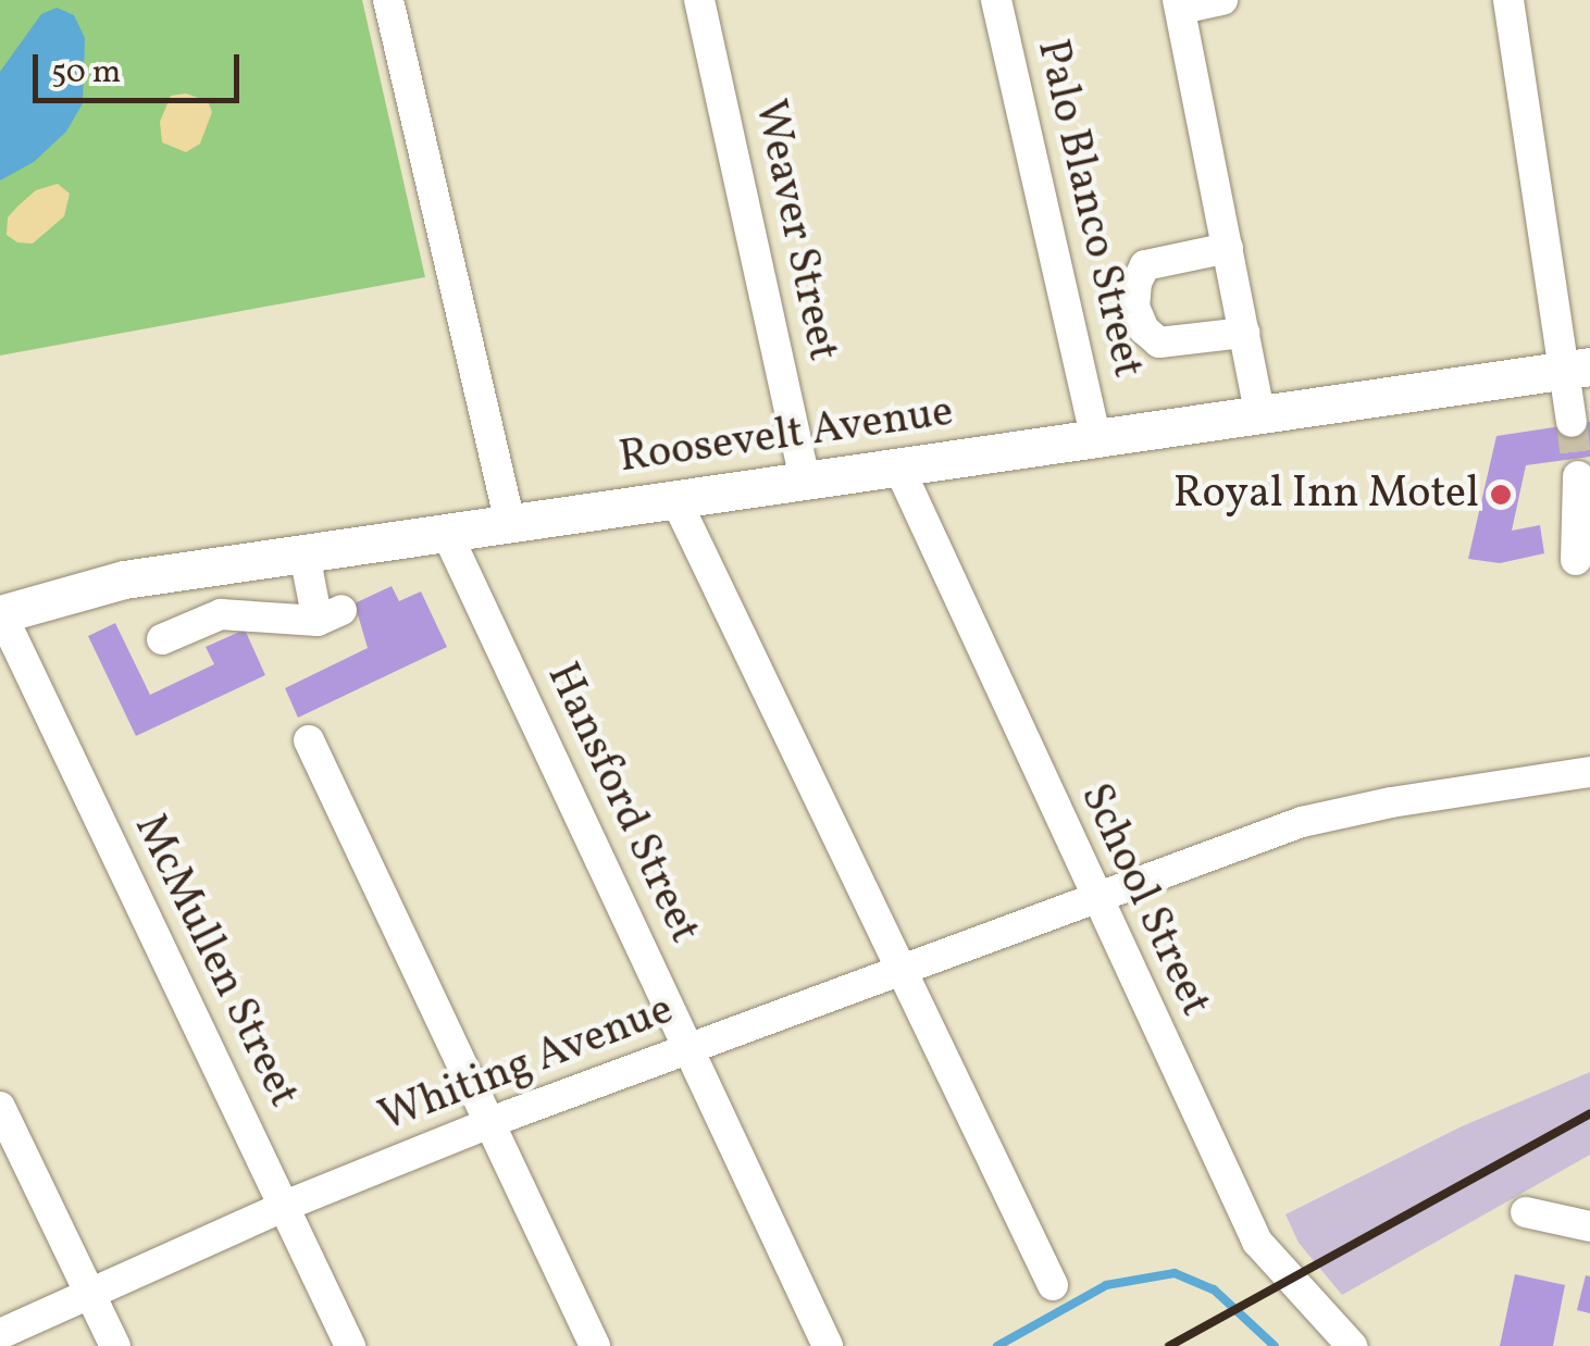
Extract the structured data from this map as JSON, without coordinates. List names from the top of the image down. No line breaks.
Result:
{"streets":{"main road":["Roosevelt Avenue"],"street":["Palo Blanco Street","Weaver Street","Hansford Street","School Street","McMullen Street","Whiting Avenue"]},"crossings":[["Palo Blanco Street","Roosevelt Avenue"],["Weaver Street","Roosevelt Avenue"],["Roosevelt Avenue","Hansford Street"],["Roosevelt Avenue","School Street"],["Roosevelt Avenue","McMullen Street"],["Hansford Street","Whiting Avenue"],["School Street","Whiting Avenue"],["McMullen Street","Whiting Avenue"]],"places":["Royal Inn Motel"],"scale_bar":"50 m"}
